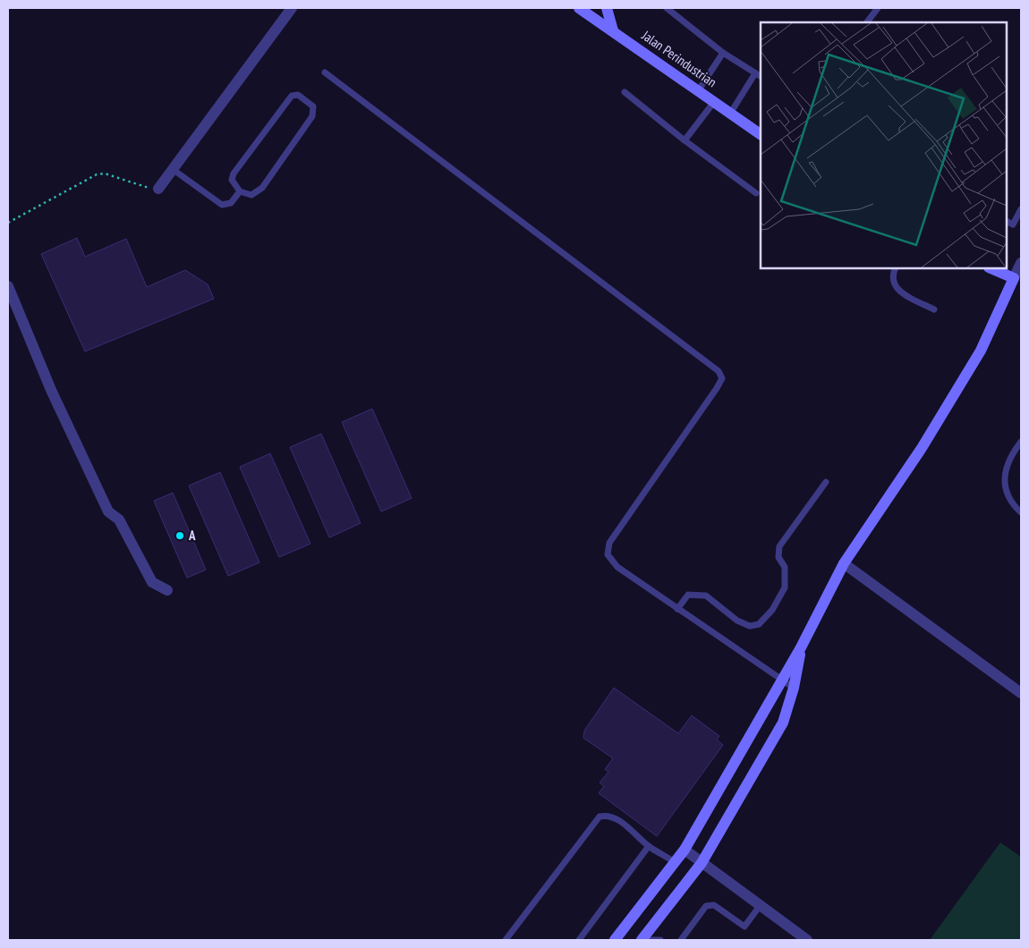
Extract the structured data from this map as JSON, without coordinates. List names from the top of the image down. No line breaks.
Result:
{"streets":{"main road":["Jalan Perindustrian"]},"places":["A"]}
